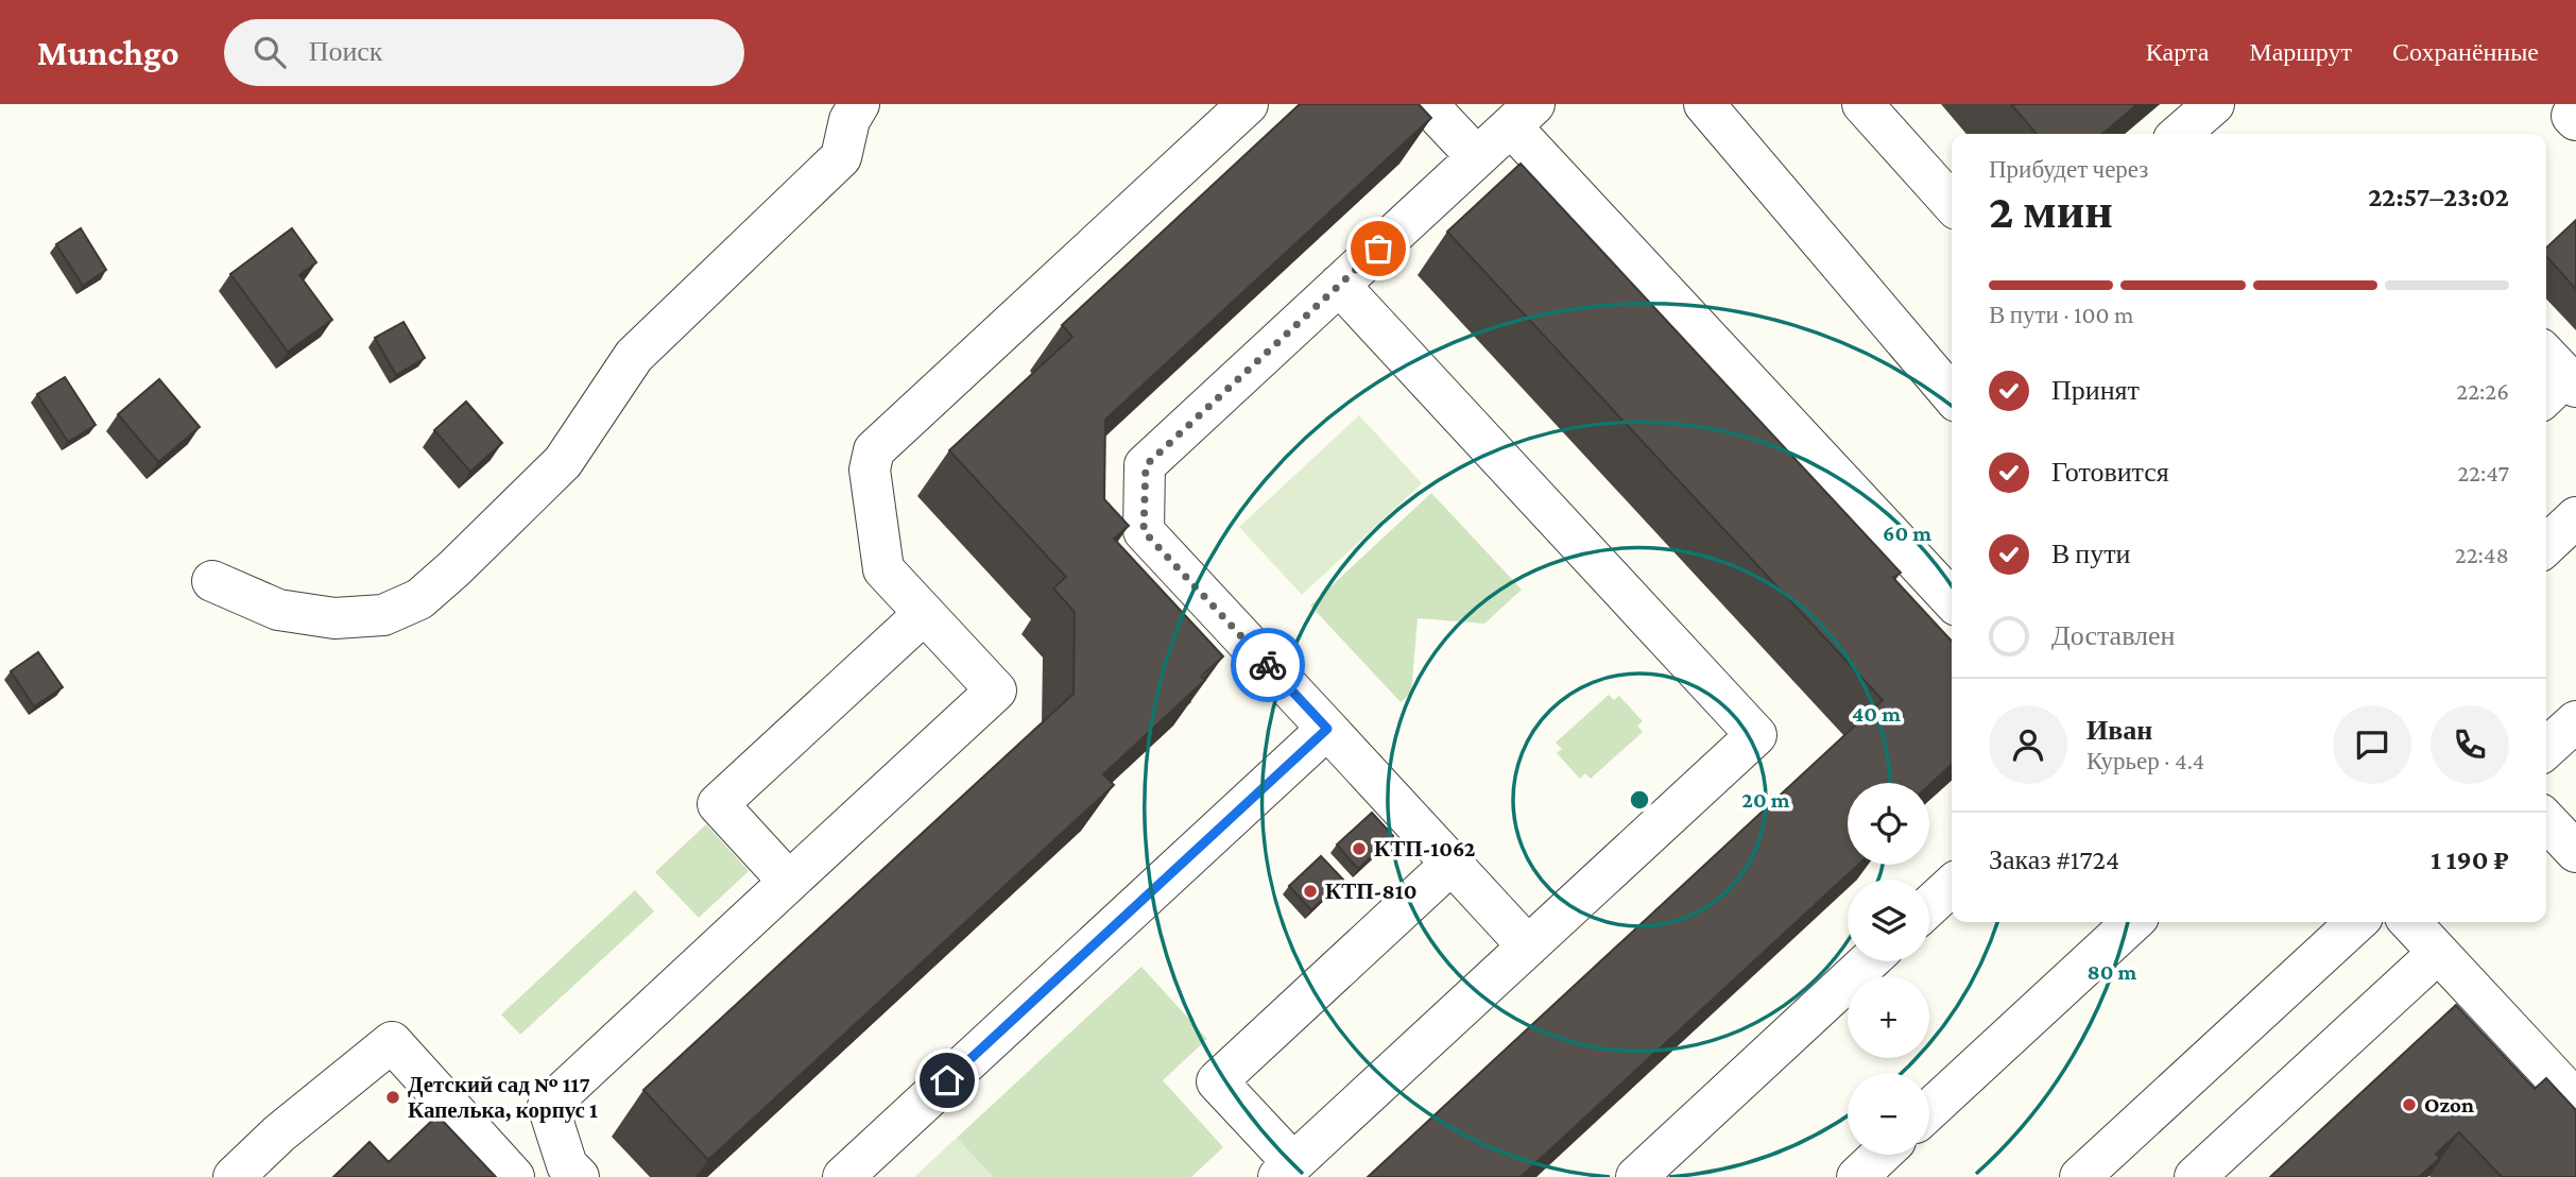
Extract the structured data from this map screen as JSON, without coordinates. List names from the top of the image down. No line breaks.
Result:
{"places":["КТП-1062","КТП-810","Детский сад № 117 Капелька, корпус 1","Ozon"],"page":{"header":"Munchgo","search":"Поиск","nav":["Карта","Маршрут","Сохранённые"],"heading":["2 мин","Прибудет через","22:57–23:02"],"panel":["Иван","Курьер · 4.4","Заказ #1724","1 190 ₽"],"bar":"В пути · 100 m","list":[["Принят","22:26"],["Готовится","22:47"],["В пути","22:48"],"Доставлен"],"map_buttons":["+","−"]},"rings":["60 m","40 m","20 m","80 m"]}
